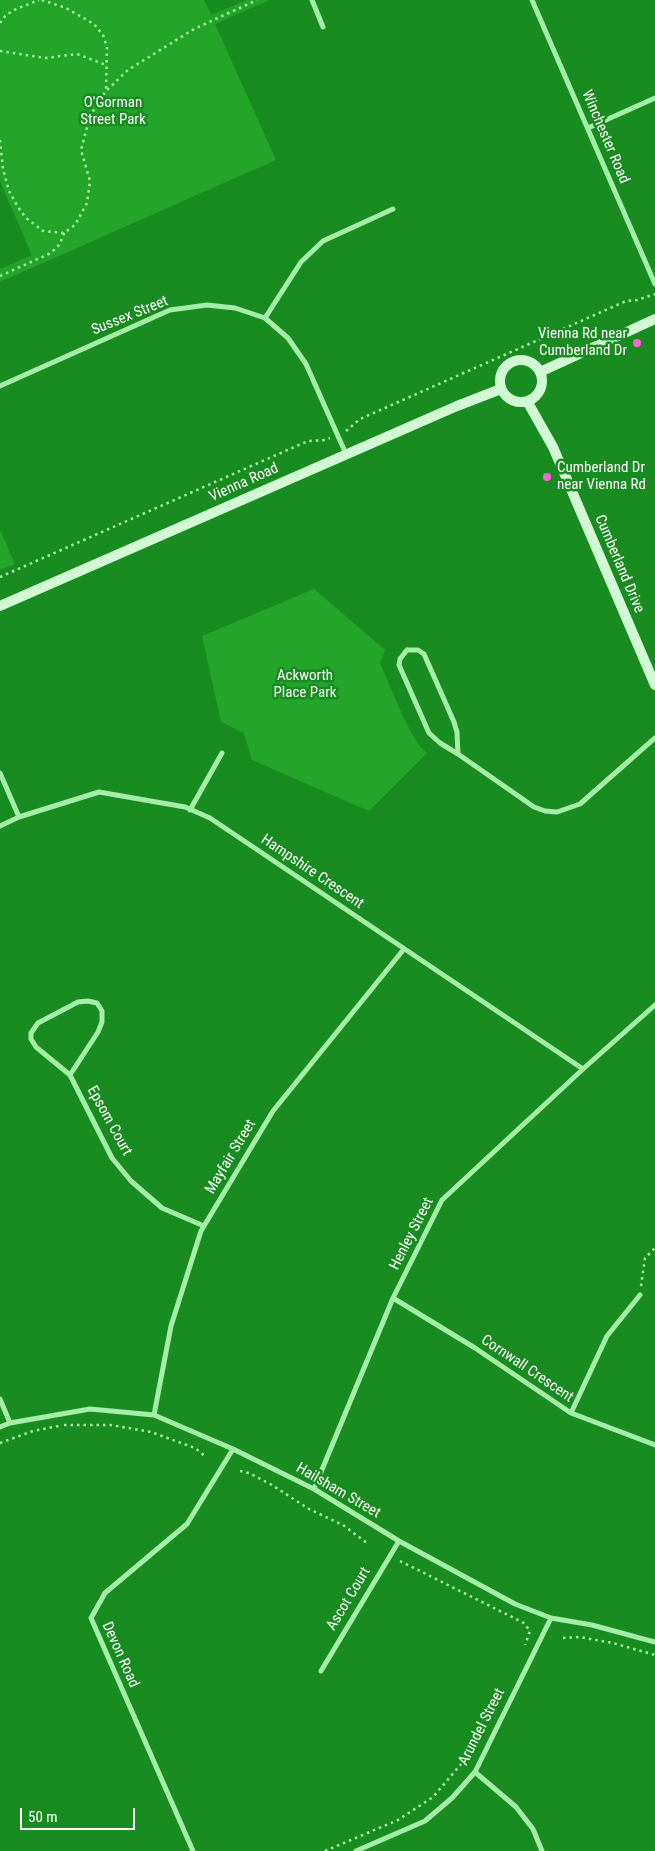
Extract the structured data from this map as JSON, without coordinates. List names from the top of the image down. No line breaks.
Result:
{"streets":{"main road":["Vienna Road","Cumberland Drive"],"street":["Winchester Road","Sussex Street","Hampshire Crescent","Epsom Court","Mayfair Street","Henley Street","Cornwall Crescent","Hailsham Street","Ascot Court","Devon Road","Arundel Street"]},"crossings":[["Sussex Street","Vienna Road"],["Vienna Road","Cumberland Drive"],["Hampshire Crescent","Mayfair Street"],["Hampshire Crescent","Henley Street"],["Epsom Court","Mayfair Street"],["Mayfair Street","Hailsham Street"],["Henley Street","Cornwall Crescent"],["Henley Street","Hailsham Street"],["Hailsham Street","Ascot Court"],["Hailsham Street","Devon Road"],["Hailsham Street","Arundel Street"]],"parks":["O'Gorman Street Park","Ackworth Place Park"],"places":["Vienna Rd near Cumberland Dr","Cumberland Dr near Vienna Rd"],"scale_bar":"50 m"}
